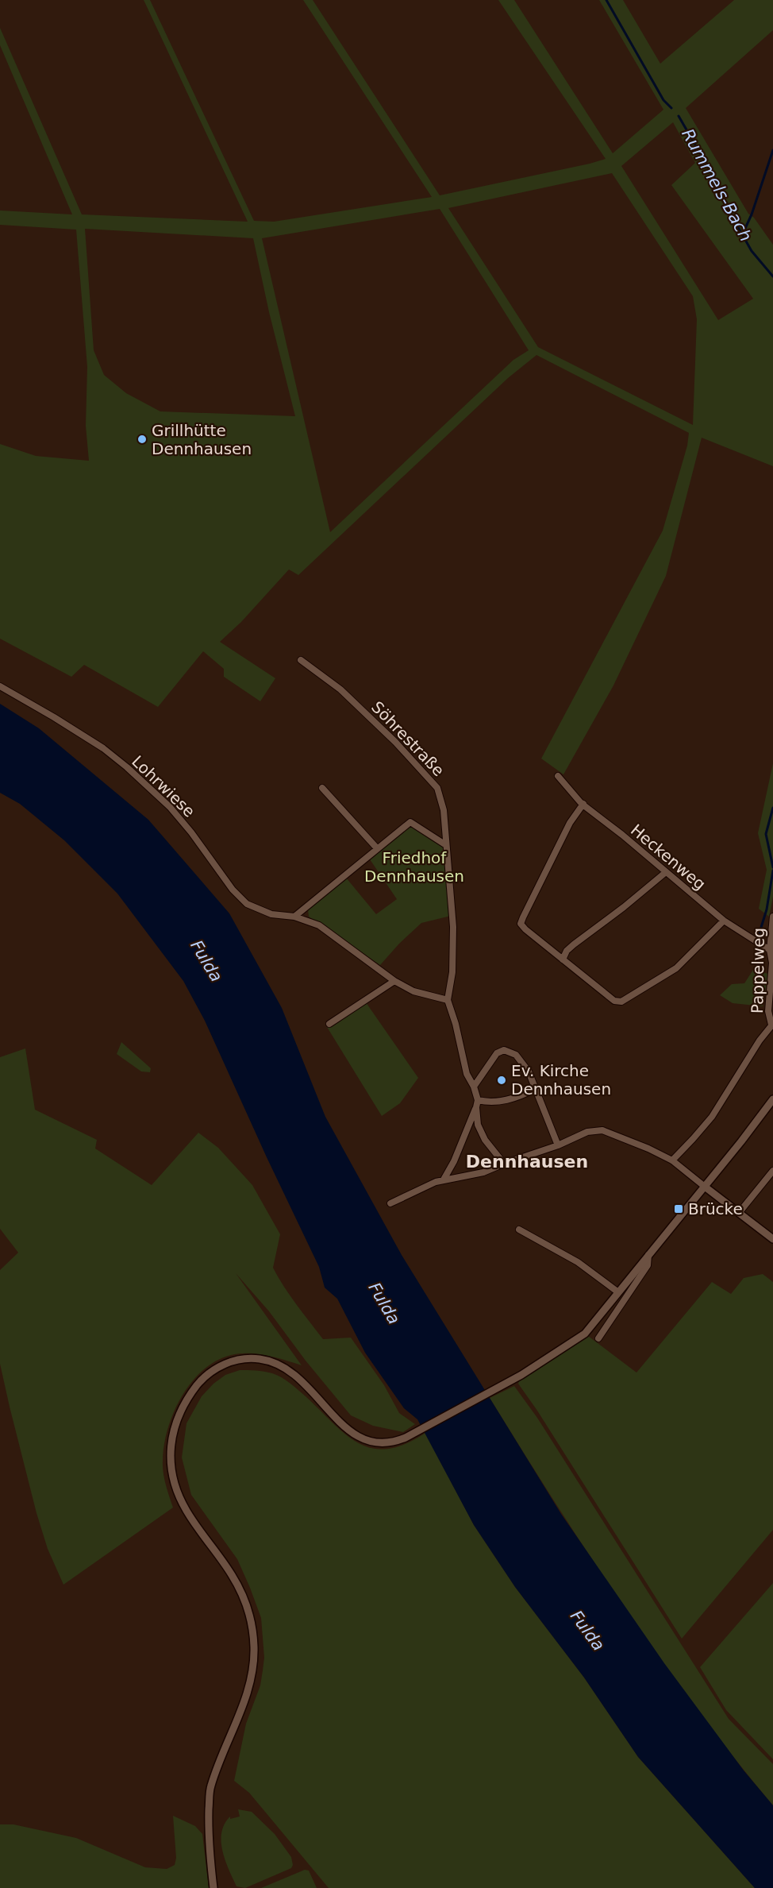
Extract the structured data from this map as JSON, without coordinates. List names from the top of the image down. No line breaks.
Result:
{"streets":{"street":["Söhrestraße","Lohrwiese","Heckenweg","Pappelweg"]},"crossings":[["Söhrestraße","Lohrwiese"],["Heckenweg","Pappelweg"]],"districts":["Dennhausen"],"water":["Rummels-Bach","Fulda"],"parks":["Friedhof Dennhausen"],"places":{"other":["Grillhütte Dennhausen","Ev. Kirche Dennhausen"],"transit":["Brücke"]}}
